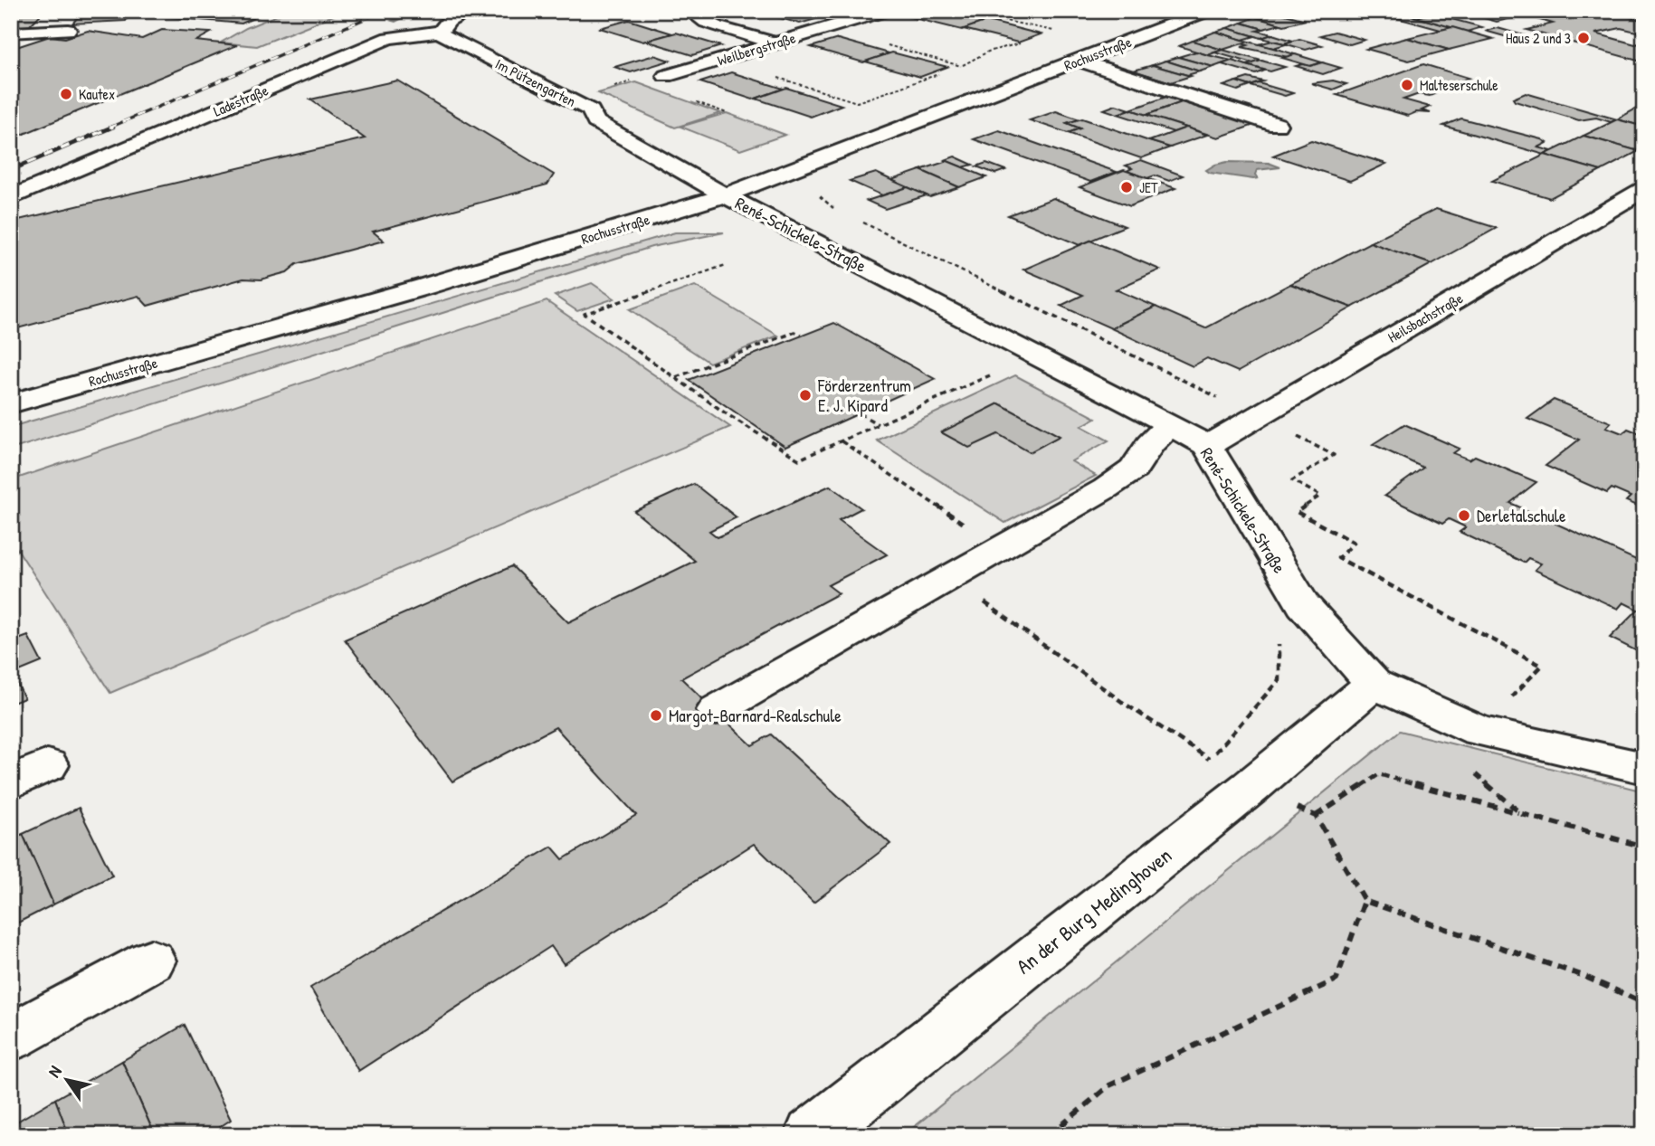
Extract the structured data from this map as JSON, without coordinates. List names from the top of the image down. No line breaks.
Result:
{"streets":{"street":["Weilbergstraße","Rochusstraße","Im Pützengarten","Ladestraße","René-Schickele-Straße","Heilsbachstraße","An der Burg Medinghoven"]},"crossings":[["Rochusstraße","Im Pützengarten"],["Rochusstraße","René-Schickele-Straße"],["Im Pützengarten","Ladestraße"],["Im Pützengarten","René-Schickele-Straße"],["René-Schickele-Straße","Heilsbachstraße"],["René-Schickele-Straße","An der Burg Medinghoven"]],"places":["Haus 2 und 3","Malteserschule","Kautex","JET","Förderzentrum E. J. Kipard","Derletalschule","Margot-Barnard-Realschule"],"north":"top left"}
